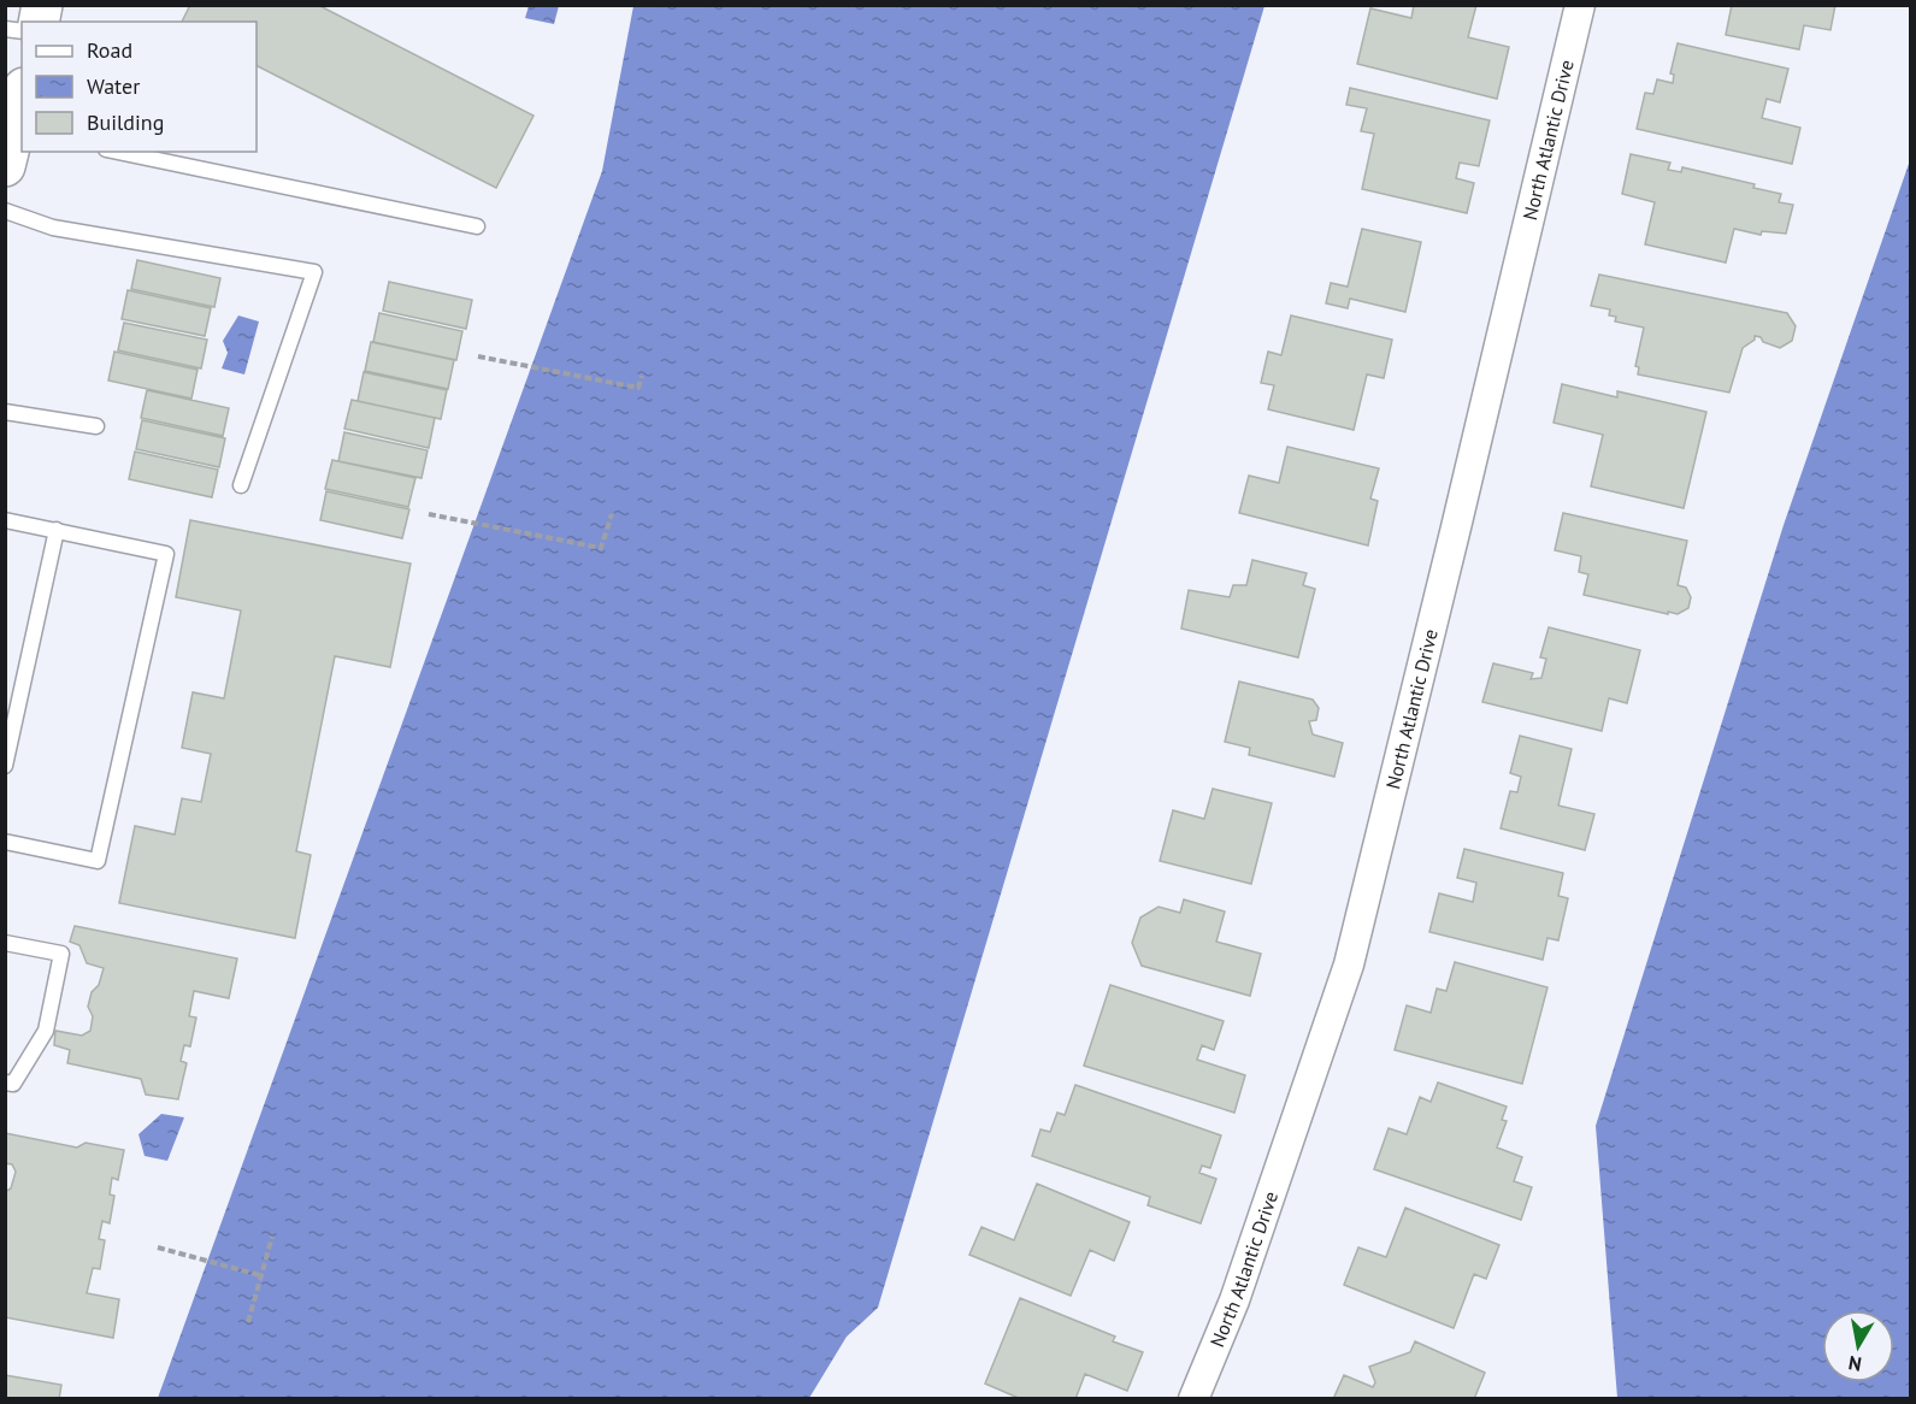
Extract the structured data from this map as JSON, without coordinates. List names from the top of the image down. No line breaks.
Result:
{"streets":{"street":["North Atlantic Drive"]},"legend":["Road","Water","Building"],"north":"bottom"}
